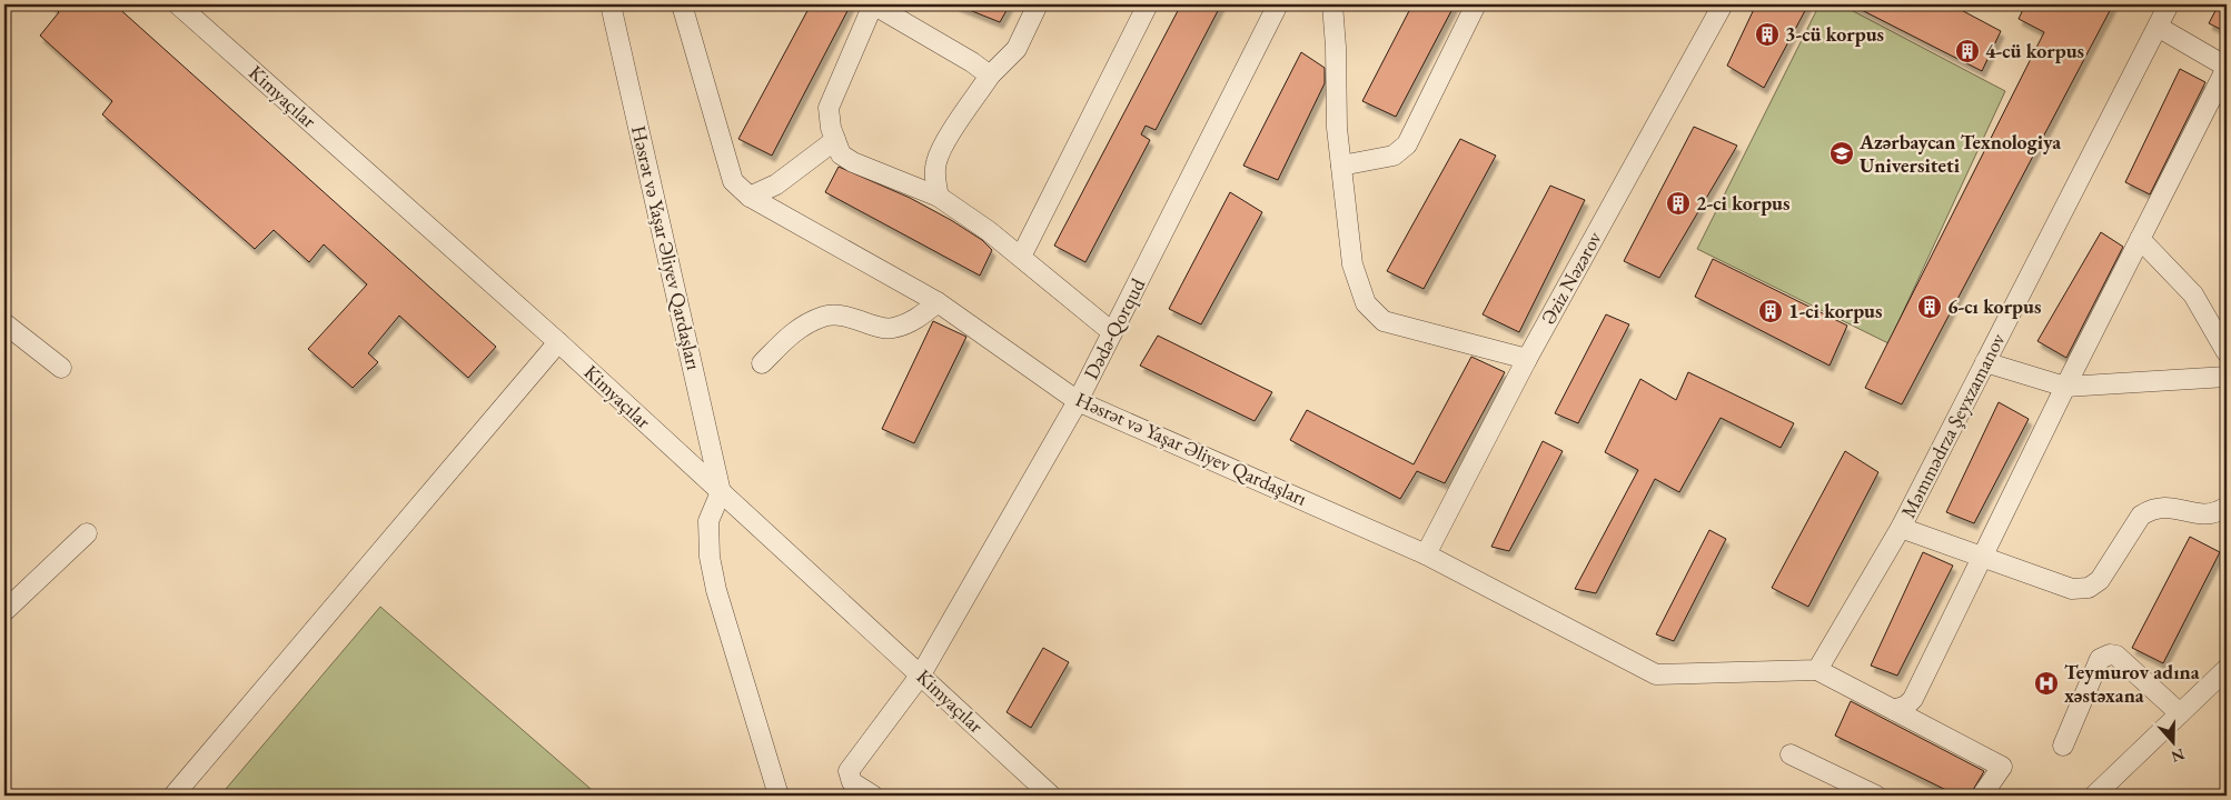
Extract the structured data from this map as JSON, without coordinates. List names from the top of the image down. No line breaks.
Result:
{"streets":{"street":["Kimyaçılar","Həsrət və Yaşar Əliyev Qardaşları","Əziz Nəzərov","Dədə-Qorqud","Məmmədrza Şeyxzamanov"]},"crossings":[["Kimyaçılar","Həsrət və Yaşar Əliyev Qardaşları"],["Kimyaçılar","Dədə-Qorqud"],["Həsrət və Yaşar Əliyev Qardaşları","Əziz Nəzərov"],["Həsrət və Yaşar Əliyev Qardaşları","Dədə-Qorqud"],["Həsrət və Yaşar Əliyev Qardaşları","Məmmədrza Şeyxzamanov"]],"places":{"building":["3-cü korpus","4-cü korpus","2-ci korpus","6-cı korpus","1-ci korpus"],"school or university":["Azərbaycan Texnologiya Universiteti"],"hospital":["Teymurov adına xəstəxana"]},"north":"bottom"}
